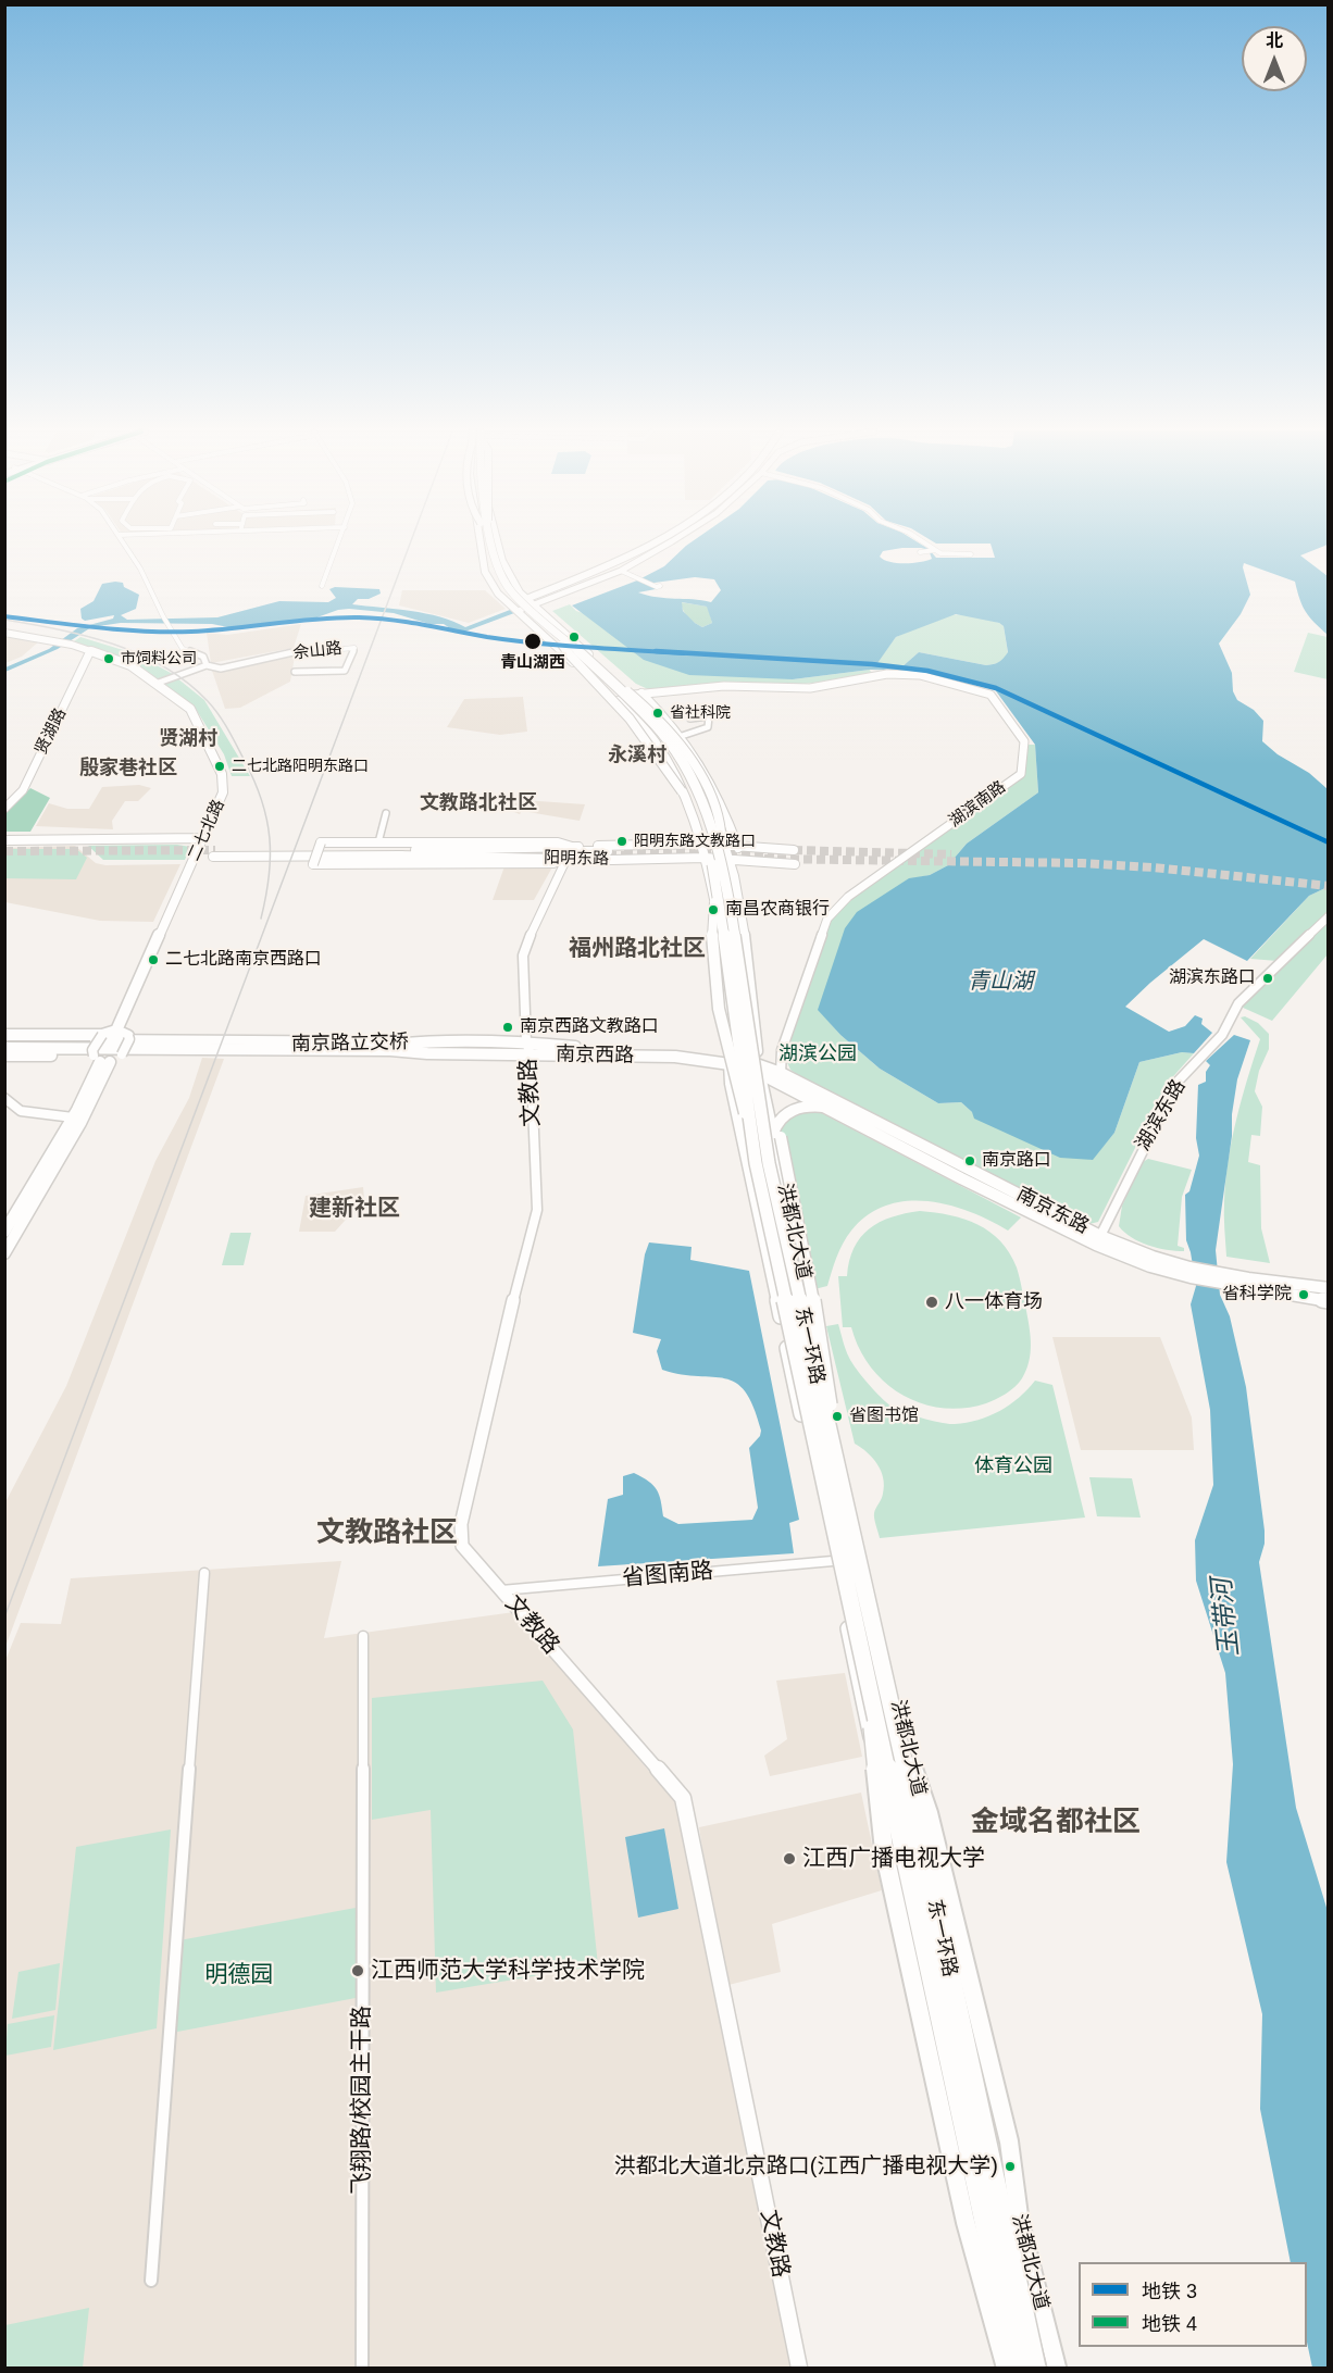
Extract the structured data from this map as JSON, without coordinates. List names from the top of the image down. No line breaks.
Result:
{"streets":{"highway":["东一环路"],"main road":["二七北路","阳明东路","南京路立交桥","南京西路","南京东路","洪都北大道"],"street":["佘山路","贤湖路","湖滨南路","文教路","湖滨东路","省图南路","飞翔路/校园主干路"]},"crossings":[["佘山路","二七北路"],["贤湖路","二七北路"],["湖滨南路","南京东路"],["湖滨南路","洪都北大道"],["阳明东路","文教路"],["阳明东路","洪都北大道"],["南京路立交桥","南京西路"],["南京西路","文教路"],["南京西路","南京东路"],["南京西路","洪都北大道"],["文教路","省图南路"],["湖滨东路","南京东路"],["南京东路","洪都北大道"],["洪都北大道","省图南路"]],"districts":["贤湖村","永溪村","殷家巷社区","文教路北社区","福州路北社区","建新社区","文教路社区","金域名都社区"],"water":["青山湖","玉带河"],"parks":["湖滨公园","体育公园","明德园"],"places":["青山湖西","市饲料公司","省社科院","二七北路阳明东路口","阳明东路文教路口","南昌农商银行","二七北路南京西路口","湖滨东路口","南京西路文教路口","南京路口","省科学院","八一体育场","省图书馆","江西广播电视大学","江西师范大学科学技术学院","洪都北大道北京路口(江西广播电视大学)"],"lines":["metro line 3"],"legend":["地铁 3","地铁 4"],"north":"top"}
